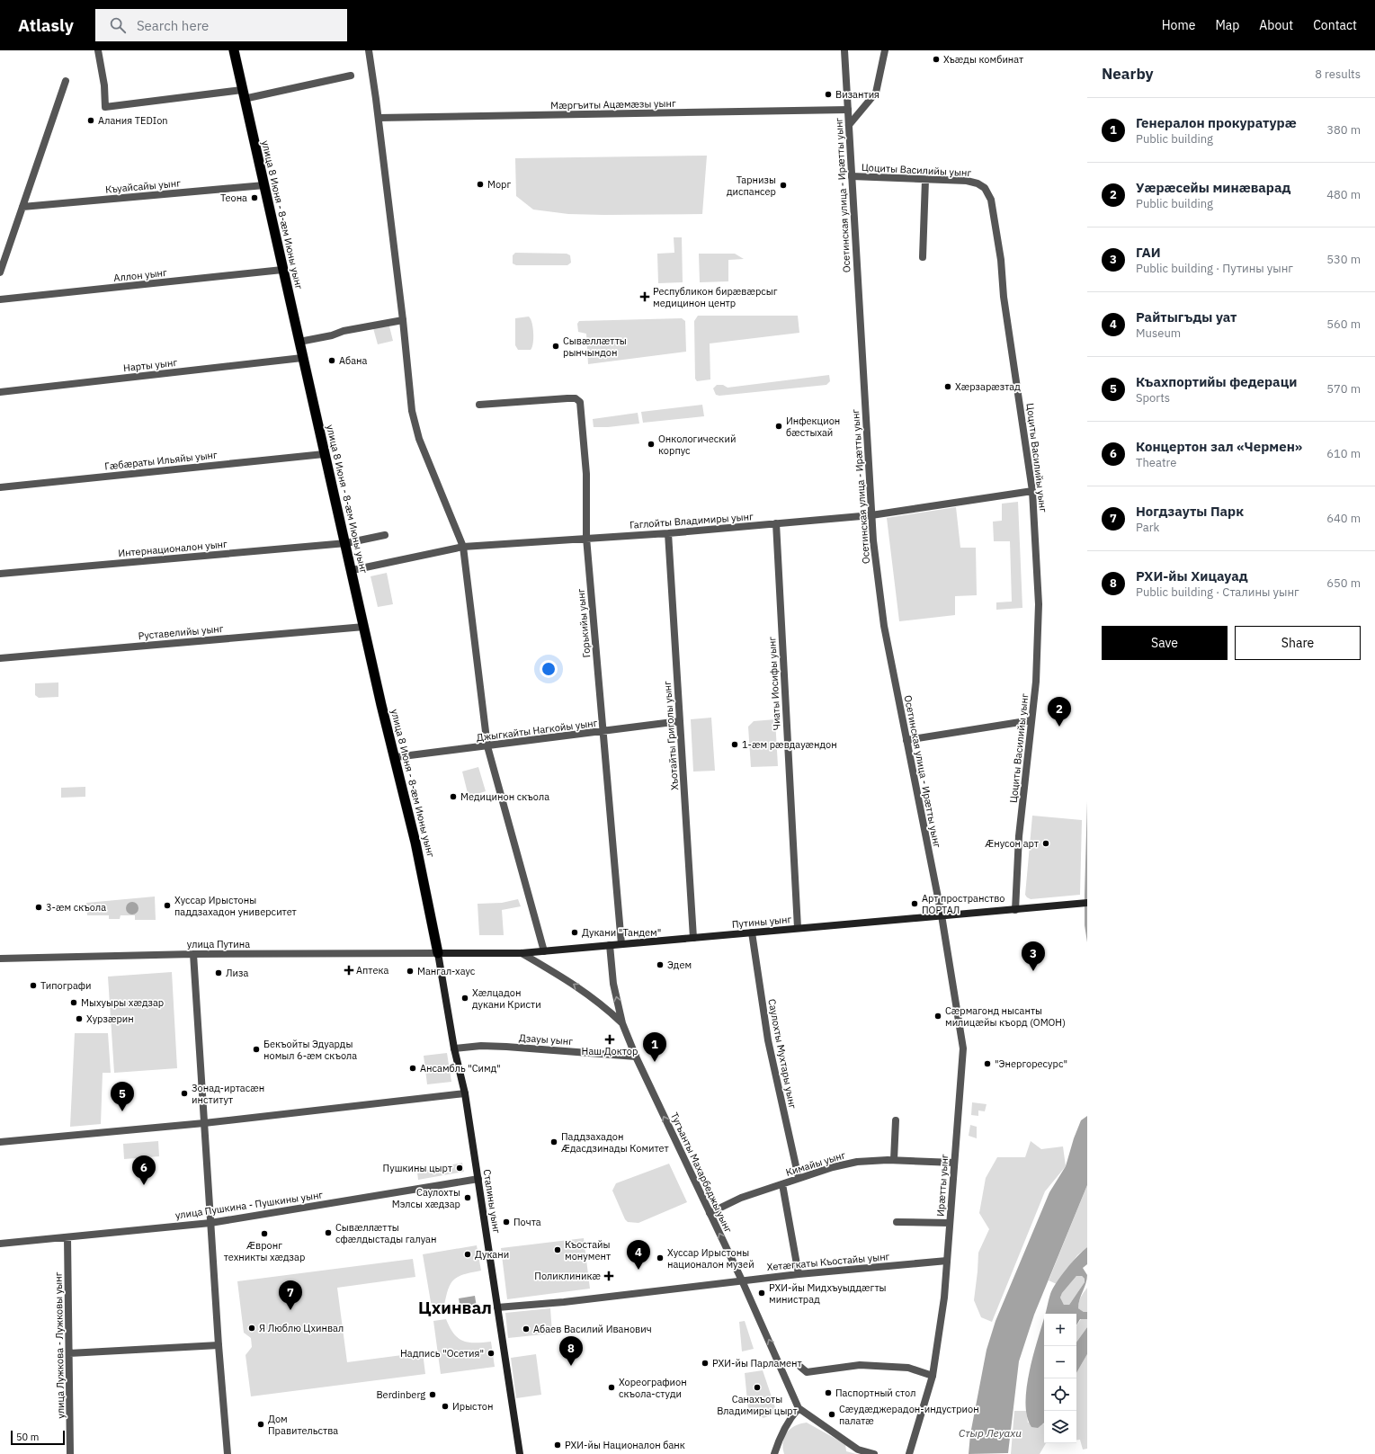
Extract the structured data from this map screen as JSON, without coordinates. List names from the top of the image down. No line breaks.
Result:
{"streets":{"highway":["улица 8 Июня - 8-ӕм Июны уынг"],"main road":["Путины уынг","Сталины уынг"],"street":["Мӕргъиты Ацӕмӕзы уынг","Цоциты Василийы уынг","Къуайсайы уынг","Осетинская улица - Ирæтты уынг","Аллон уынг","Нарты уынг","Гæбæраты Ильяйы уынг","Гаглойты Владимиры уынг","Интернационалон уынг","Горькийы уынг","Руставелийы уынг","Чиаты Иосифы уынг","Джыгкайты Нагкойы уынг","Хъотайты Григолы уынг","улица Путина","Дзауы уынг","Саулохты Мухтары уынг","Кимайы уынг","Тугъанты Махарбеджы уынг","Ирæтты уынг","улица Пушкина - Пушкины уынг","Хетæгкаты Къостайы уынг","улица Лужкова - Лужковы уынг"]},"crossings":[["Мӕргъиты Ацӕмӕзы уынг","Осетинская улица - Ирæтты уынг"],["Цоциты Василийы уынг","Осетинская улица - Ирæтты уынг"],["Цоциты Василийы уынг","Гаглойты Владимиры уынг"],["Цоциты Василийы уынг","Путины уынг"],["Къуайсайы уынг","улица 8 Июня - 8-ӕм Июны уынг"],["Осетинская улица - Ирæтты уынг","Гаглойты Владимиры уынг"],["Осетинская улица - Ирæтты уынг","Путины уынг"],["Осетинская улица - Ирæтты уынг","Ирæтты уынг"],["улица 8 Июня - 8-ӕм Июны уынг","Аллон уынг"],["улица 8 Июня - 8-ӕм Июны уынг","Нарты уынг"],["улица 8 Июня - 8-ӕм Июны уынг","Гæбæраты Ильяйы уынг"],["улица 8 Июня - 8-ӕм Июны уынг","Гаглойты Владимиры уынг"],["улица 8 Июня - 8-ӕм Июны уынг","Интернационалон уынг"],["улица 8 Июня - 8-ӕм Июны уынг","Руставелийы уынг"],["улица 8 Июня - 8-ӕм Июны уынг","Джыгкайты Нагкойы уынг"],["улица 8 Июня - 8-ӕм Июны уынг","Путины уынг"],["улица 8 Июня - 8-ӕм Июны уынг","улица Путина"],["улица 8 Июня - 8-ӕм Июны уынг","Сталины уынг"],["Гаглойты Владимиры уынг","Горькийы уынг"],["Гаглойты Владимиры уынг","Чиаты Иосифы уынг"],["Гаглойты Владимиры уынг","Хъотайты Григолы уынг"],["Горькийы уынг","Джыгкайты Нагкойы уынг"],["Горькийы уынг","Путины уынг"],["Чиаты Иосифы уынг","Путины уынг"],["Джыгкайты Нагкойы уынг","Хъотайты Григолы уынг"],["Хъотайты Григолы уынг","Путины уынг"],["Путины уынг","улица Путина"],["Путины уынг","Саулохты Мухтары уынг"],["Путины уынг","Тугъанты Махарбеджы уынг"],["Путины уынг","Ирæтты уынг"],["Путины уынг","Сталины уынг"],["улица Путина","Сталины уынг"],["Дзауы уынг","Тугъанты Махарбеджы уынг"],["Дзауы уынг","Сталины уынг"],["Саулохты Мухтары уынг","Кимайы уынг"],["Кимайы уынг","Тугъанты Махарбеджы уынг"],["Кимайы уынг","Ирæтты уынг"],["Тугъанты Махарбеджы уынг","Хетæгкаты Къостайы уынг"],["Ирæтты уынг","Хетæгкаты Къостайы уынг"],["Сталины уынг","улица Пушкина - Пушкины уынг"],["Сталины уынг","Хетæгкаты Къостайы уынг"],["улица Пушкина - Пушкины уынг","улица Лужкова - Лужковы уынг"]],"one_way":["Тугъанты Махарбеджы уынг"],"districts":["Цхинвал"],"water":["Стыр Леуахи"],"places":{"other":["Хъæды комбинат","Византия","Алания ТEDIon","Морг","Тарнизы диспансер","Теона","Сывæллæтты рынчындон","Абана","Хæрзарæзтад","Инфекцион бæстыхай","Онкологический корпус","1-æм рӕвдауӕндон","Медицинон скъола","Æнусон арт","Арт пространство ПОРТАЛ","Хуссар Ирыстоны паддзахадон университет","3-æм скъола","Дукани \"Тандем\"","Эдем","Мангал-хаус","Лиза","Типографи","Хæлцадон дукани Кристи","Мыхуыры хæдзар","Сæрмагонд нысанты милицæйы къорд (ОМОН)","Хурзæрин","Бекъойты Эдуарды номыл 6-æм скъола","\"Энергоресурс\"","Ансамбль \"Симд\"","Зонад-иртасæн институт","Паддзахадон Æдасдзинады Комитет","Пушкины цырт","Саулохты Мэлсы хæдзар","Почта","Сывæллæтты сфæлдыстады галуан","Æвpонг техникты хæдзар","Къостайы монумент","Дукани","Хуссар Ирыстоны националон музей","РХИ-йы Мидхъуыддæгты министрад","Я Люблю Цхинвал","Абаев Василий Иванович","Надпись \"Осетия\"","РХИ-йы Парламент","Хореографион скъола-студи","Санахъоты Владимиры цырт","Паспортный стол","Berdinberg","Ирыстон","Сæудæджерадон-индустрион палатæ","Дом Правительства","РХИ-йы Националон банк"],"health":["Республикон бирæвæрсыг медицинон центр","Аптека","Наш Доктор","Поликлиникæ"]},"scale_bar":"50 m","page":{"header":"Atlasly","search":"Search here","nav":["Home","Map","About","Contact"],"heading":["Nearby","8 results"],"list":[{"mark":"1","name":"Генералон прокуратурæ","note":"Public building","value":"380 m"},{"mark":"2","name":"Уæрæсейы минæварад","note":"Public building","value":"480 m"},{"mark":"3","name":"ГАИ","note":"Public building · Путины уынг","value":"530 m"},{"mark":"4","name":"Райтыгъды уат","note":"Museum","value":"560 m"},{"mark":"5","name":"Къахпортийы федераци","note":"Sports","value":"570 m"},{"mark":"6","name":"Концертон зал «Чермен»","note":"Theatre","value":"610 m"},{"mark":"7","name":"Ногдзауты Парк","note":"Park","value":"640 m"},{"mark":"8","name":"РХИ-йы Хицауад","note":"Public building · Сталины уынг","value":"650 m"}],"buttons":["Save","Share"],"pins":["2","3","1","5","6","4","7","8"],"map_buttons":["+","−"],"scale":"50 m"}}
